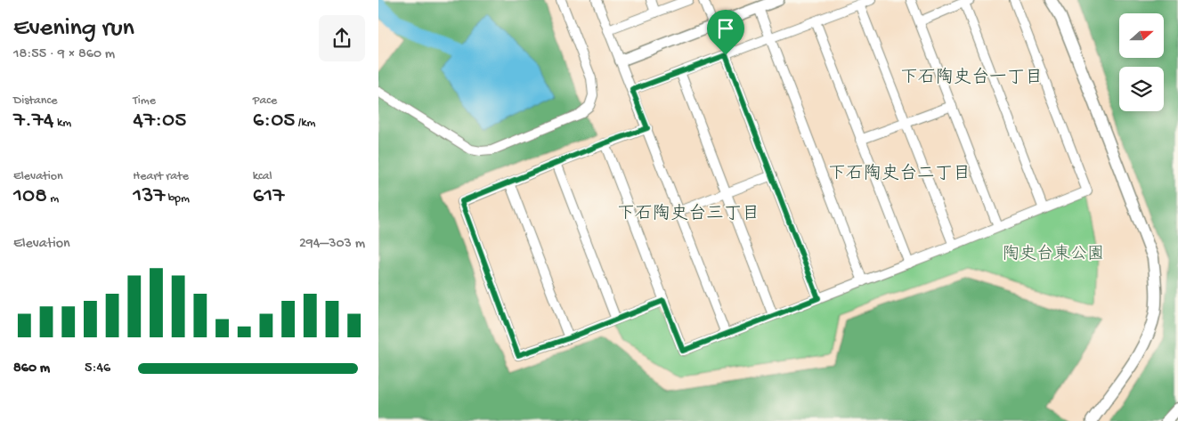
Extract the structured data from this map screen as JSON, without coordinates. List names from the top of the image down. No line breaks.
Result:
{"districts":["下石陶史台一丁目","下石陶史台二丁目","下石陶史台三丁目"],"parks":["陶史台東公園"],"north":"right","page":{"heading":["Evening run","18:55 · 9 × 860 m"],"stats":[["Distance","7.74 km"],["Time","47:05"],["Pace","6:05 /km"],["Elevation","108 m"],["Heart rate","137 bpm"],["kcal","617"]],"chart":["Elevation","294–303 m"],"list":[{"name":"860 m","note":"5:46"}]}}
